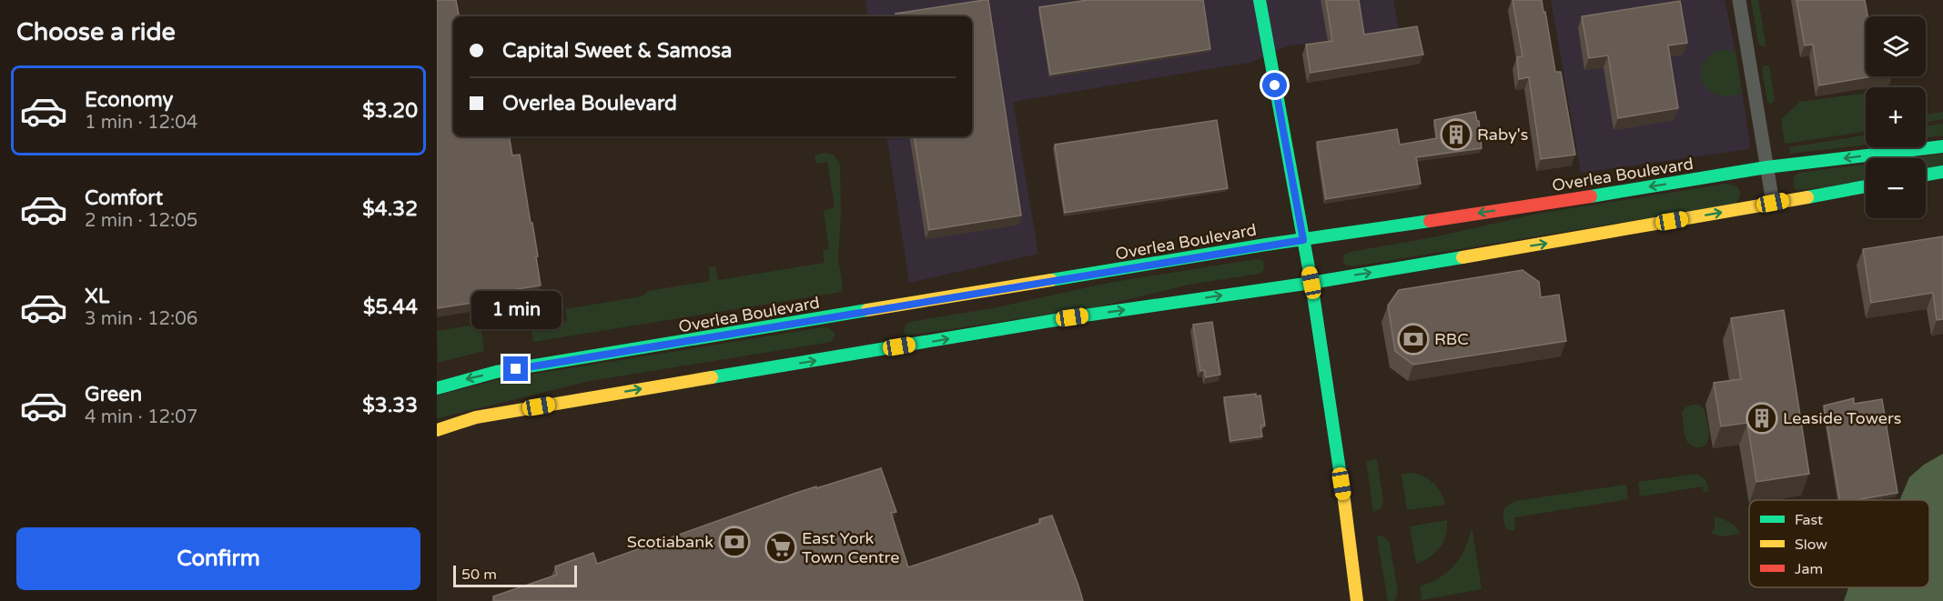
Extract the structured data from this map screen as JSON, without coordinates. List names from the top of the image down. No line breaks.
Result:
{"streets":{"main road":["Overlea Boulevard"]},"places":{"building":["Raby's","Leaside Towers"],"bank":["RBC","Scotiabank"],"supermarket":["East York Town Centre"]},"legend":["Fast","Slow","Jam"],"scale_bar":"50 m","page":{"heading":"Choose a ride","map_buttons":["+","−"],"banner":["Capital Sweet & Samosa","Overlea Boulevard"],"list":[{"name":"Economy","note":"1 min · 12:04","value":"$3.20"},{"name":"Comfort","note":"2 min · 12:05","value":"$4.32"},{"name":"XL","note":"3 min · 12:06","value":"$5.44"},{"name":"Green","note":"4 min · 12:07","value":"$3.33"}],"bubble":"1 min","buttons":"Confirm","scale":"50 m"}}
